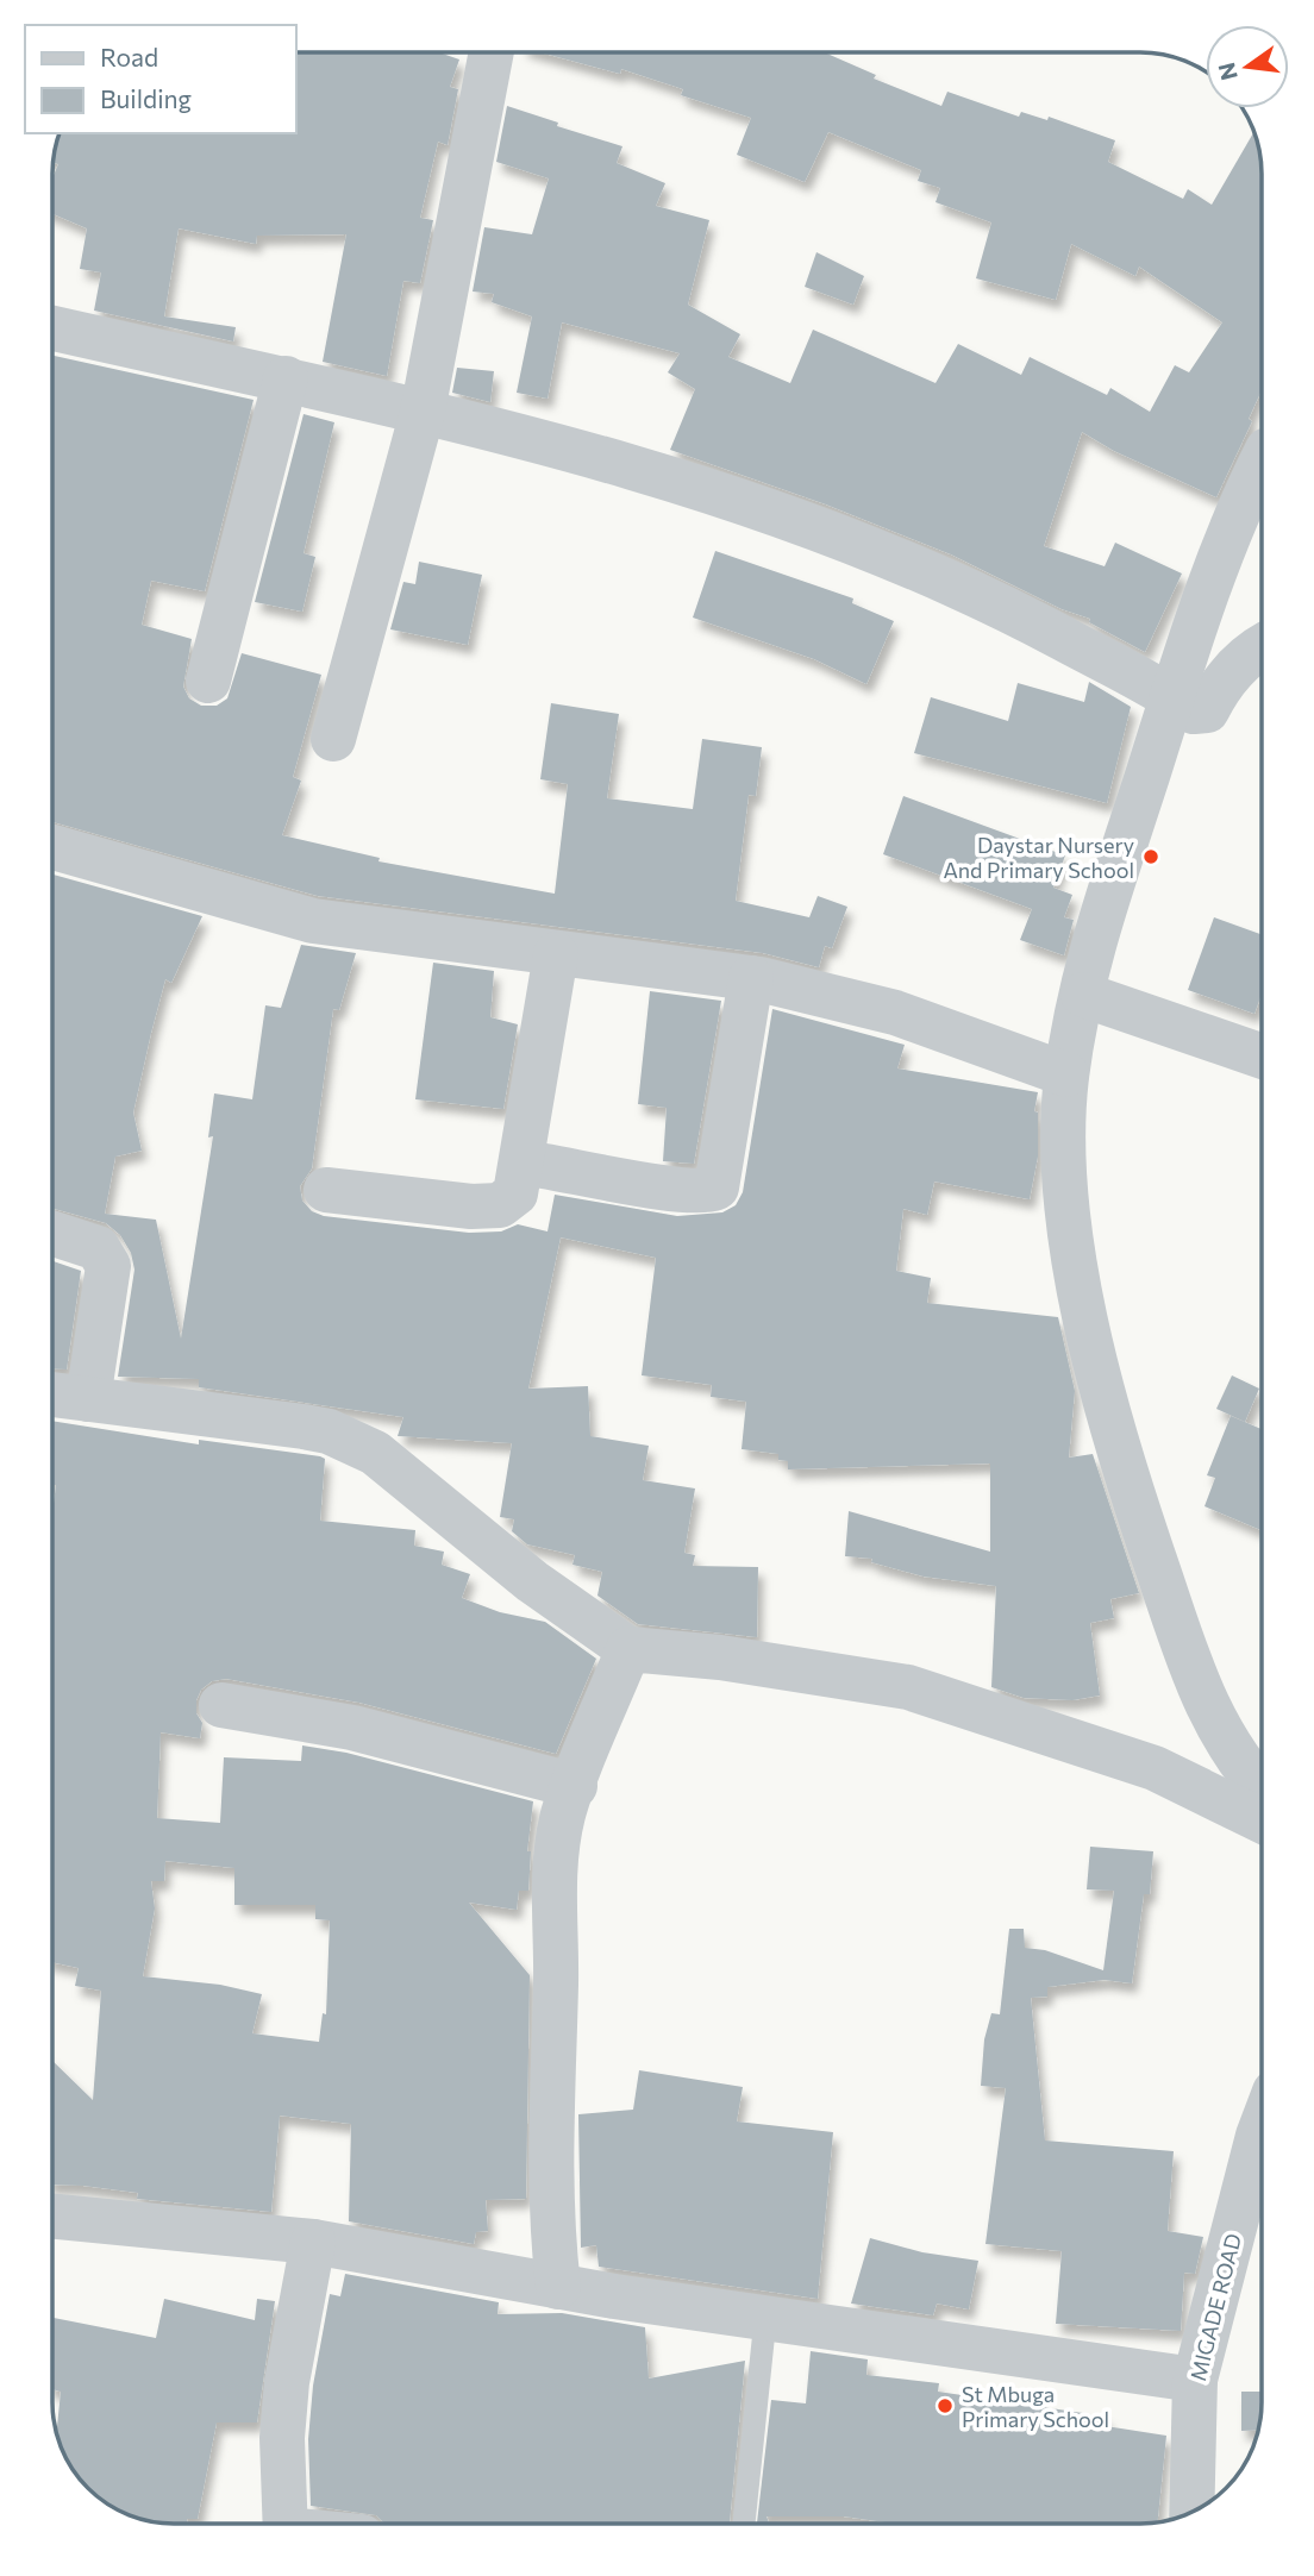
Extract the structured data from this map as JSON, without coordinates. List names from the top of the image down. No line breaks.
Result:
{"streets":{"street":["MIGADE ROAD"]},"places":["Daystar Nursery And Primary School","St Mbuga Primary School"],"legend":["Road","Building"],"north":"left"}
